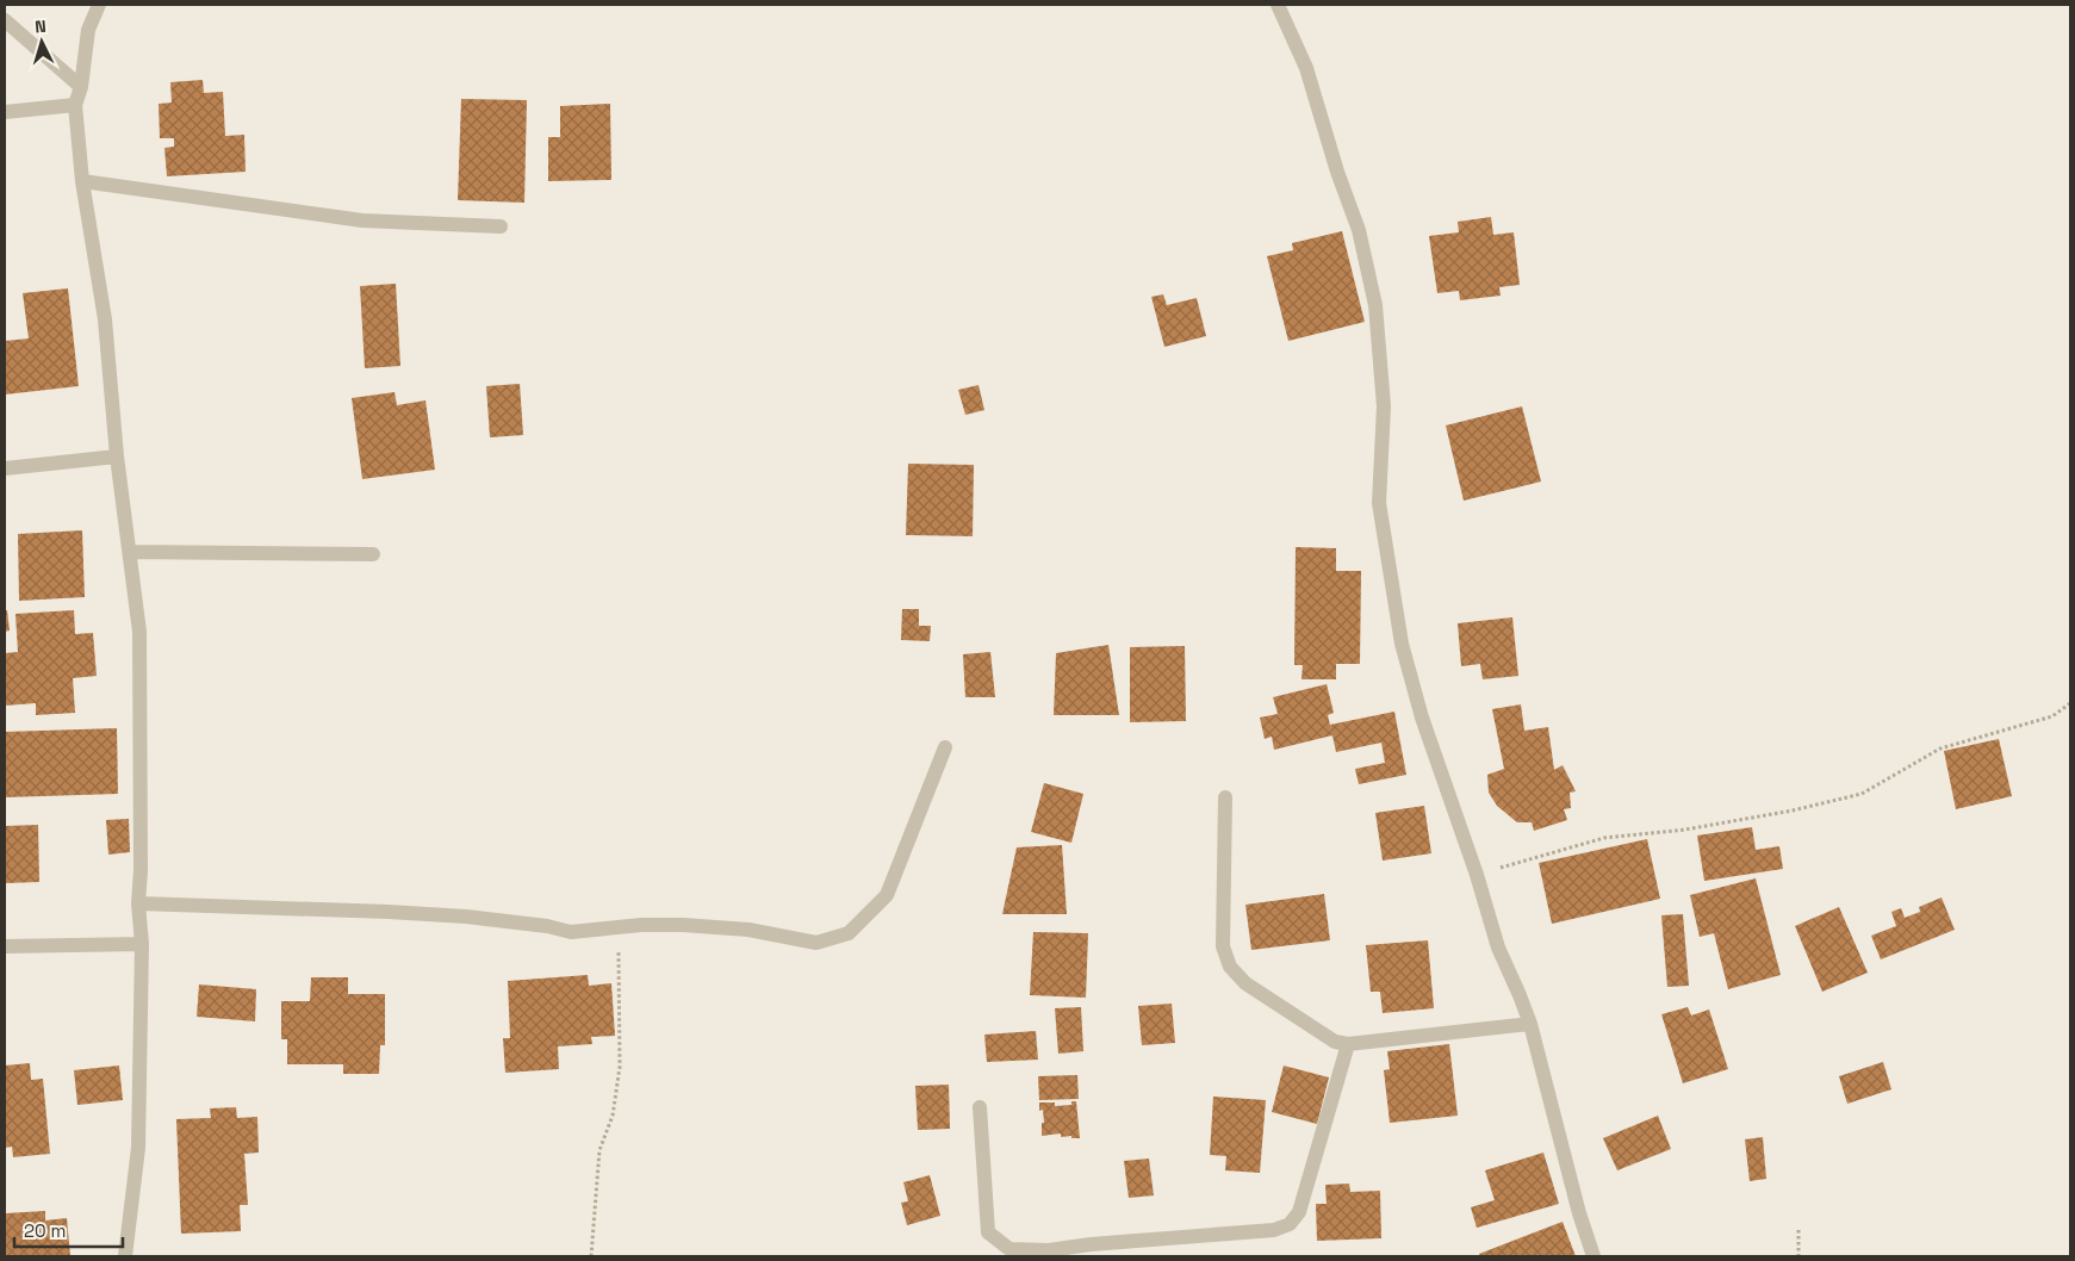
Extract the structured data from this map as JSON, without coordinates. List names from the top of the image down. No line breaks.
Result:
{"scale_bar":"20 m","north":"top"}
